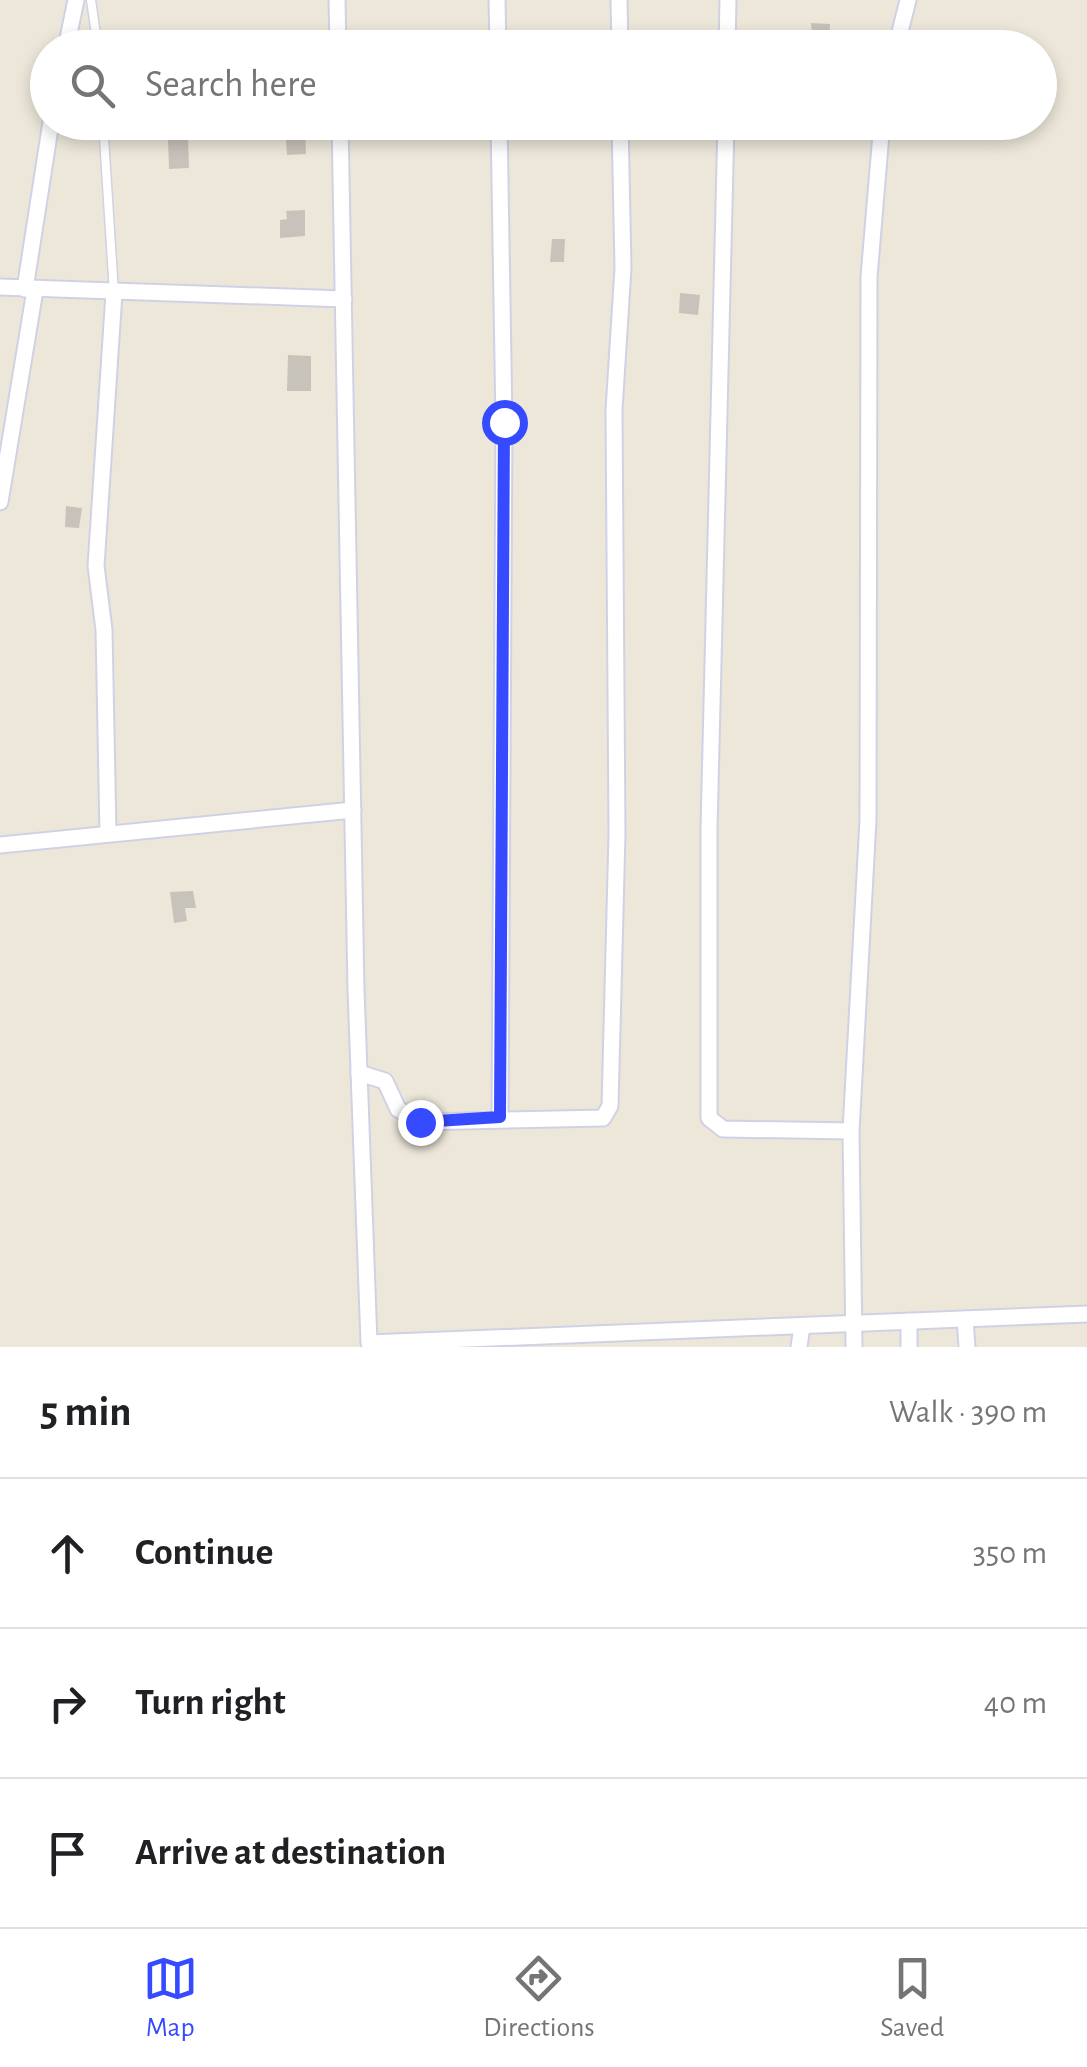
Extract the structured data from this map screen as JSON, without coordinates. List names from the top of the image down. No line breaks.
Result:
{"page":{"search":"Search here","heading":["5 min","Walk · 390 m"],"list":[["Continue","350 m"],["Turn right","40 m"],"Arrive at destination"],"nav":["Map","Directions","Saved"]}}
